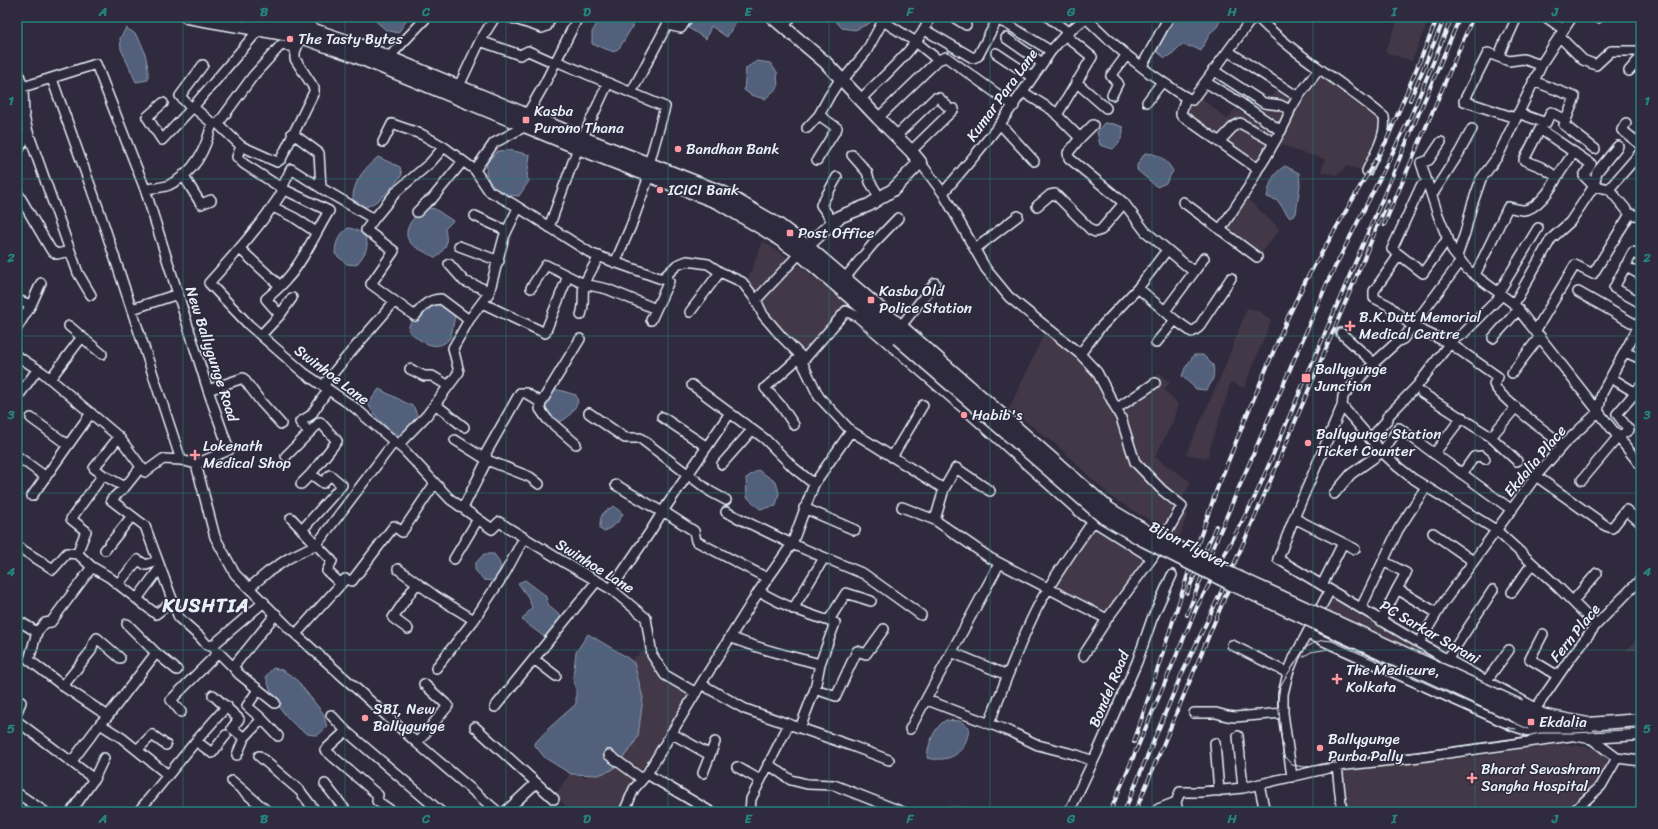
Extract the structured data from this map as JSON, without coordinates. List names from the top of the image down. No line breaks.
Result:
{"streets":{"main road":["Bijon Flyover"],"street":["Kumar Para Lane","New Ballygunge Road","Swinhoe Lane","Ekdalia Place","PC Sarkar Sarani","Fern Place","Bondel Road"]},"crossings":[["Ekdalia Place","PC Sarkar Sarani"],["Bijon Flyover","PC Sarkar Sarani"],["Bijon Flyover","Fern Place"],["PC Sarkar Sarani","Fern Place"]],"districts":["KUSHTIA"],"places":{"other":["The Tasty Bytes","Bandhan Bank","ICICI Bank","Habib's","Ballygunge Station Ticket Counter","SBI, New Ballygunge","Ballygunge Purba Pally"],"transit":["Kasba Purono Thana","Post Office","Kasba Old Police Station","Ballygunge Junction","Ekdalia"],"health":["B.K.Dutt Memorial Medical Centre","Lokenath Medical Shop","The Medicure, Kolkata","Bharat Sevashram Sangha Hospital"]},"grid":{"columns":["A","B","C","D","E","F","G","H","I","J"],"rows":["1","2","3","4","5"]}}
